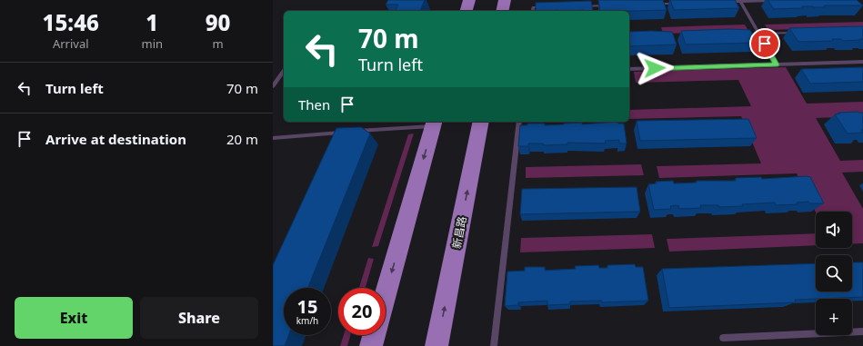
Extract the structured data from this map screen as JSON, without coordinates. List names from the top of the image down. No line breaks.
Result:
{"streets":{"main road":["新昌路"]},"page":{"eta":["15:46","Arrival","1","min","90","m"],"turn":["70 m","Turn left"],"list":[{"name":"Turn left","value":"70 m"},{"name":"Arrive at destination","value":"20 m"}],"then":"Then","map_buttons":"+","speed":"15 km/h","limit":"20","buttons":["Exit","Share"]}}
